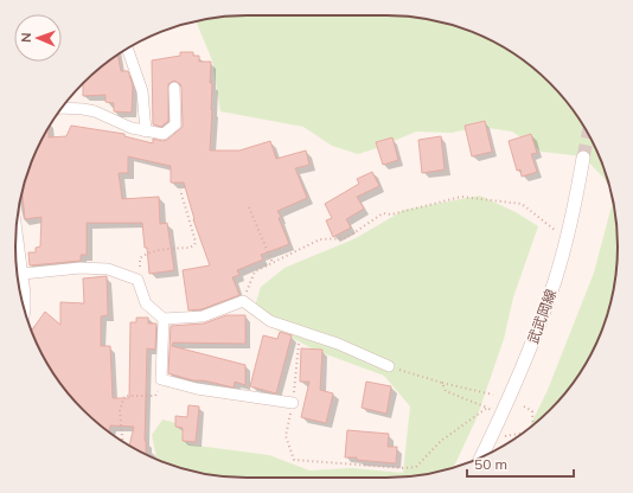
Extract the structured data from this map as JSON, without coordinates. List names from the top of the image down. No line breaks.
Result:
{"streets":{"street":["武武岡線"]},"scale_bar":"50 m","north":"left"}
